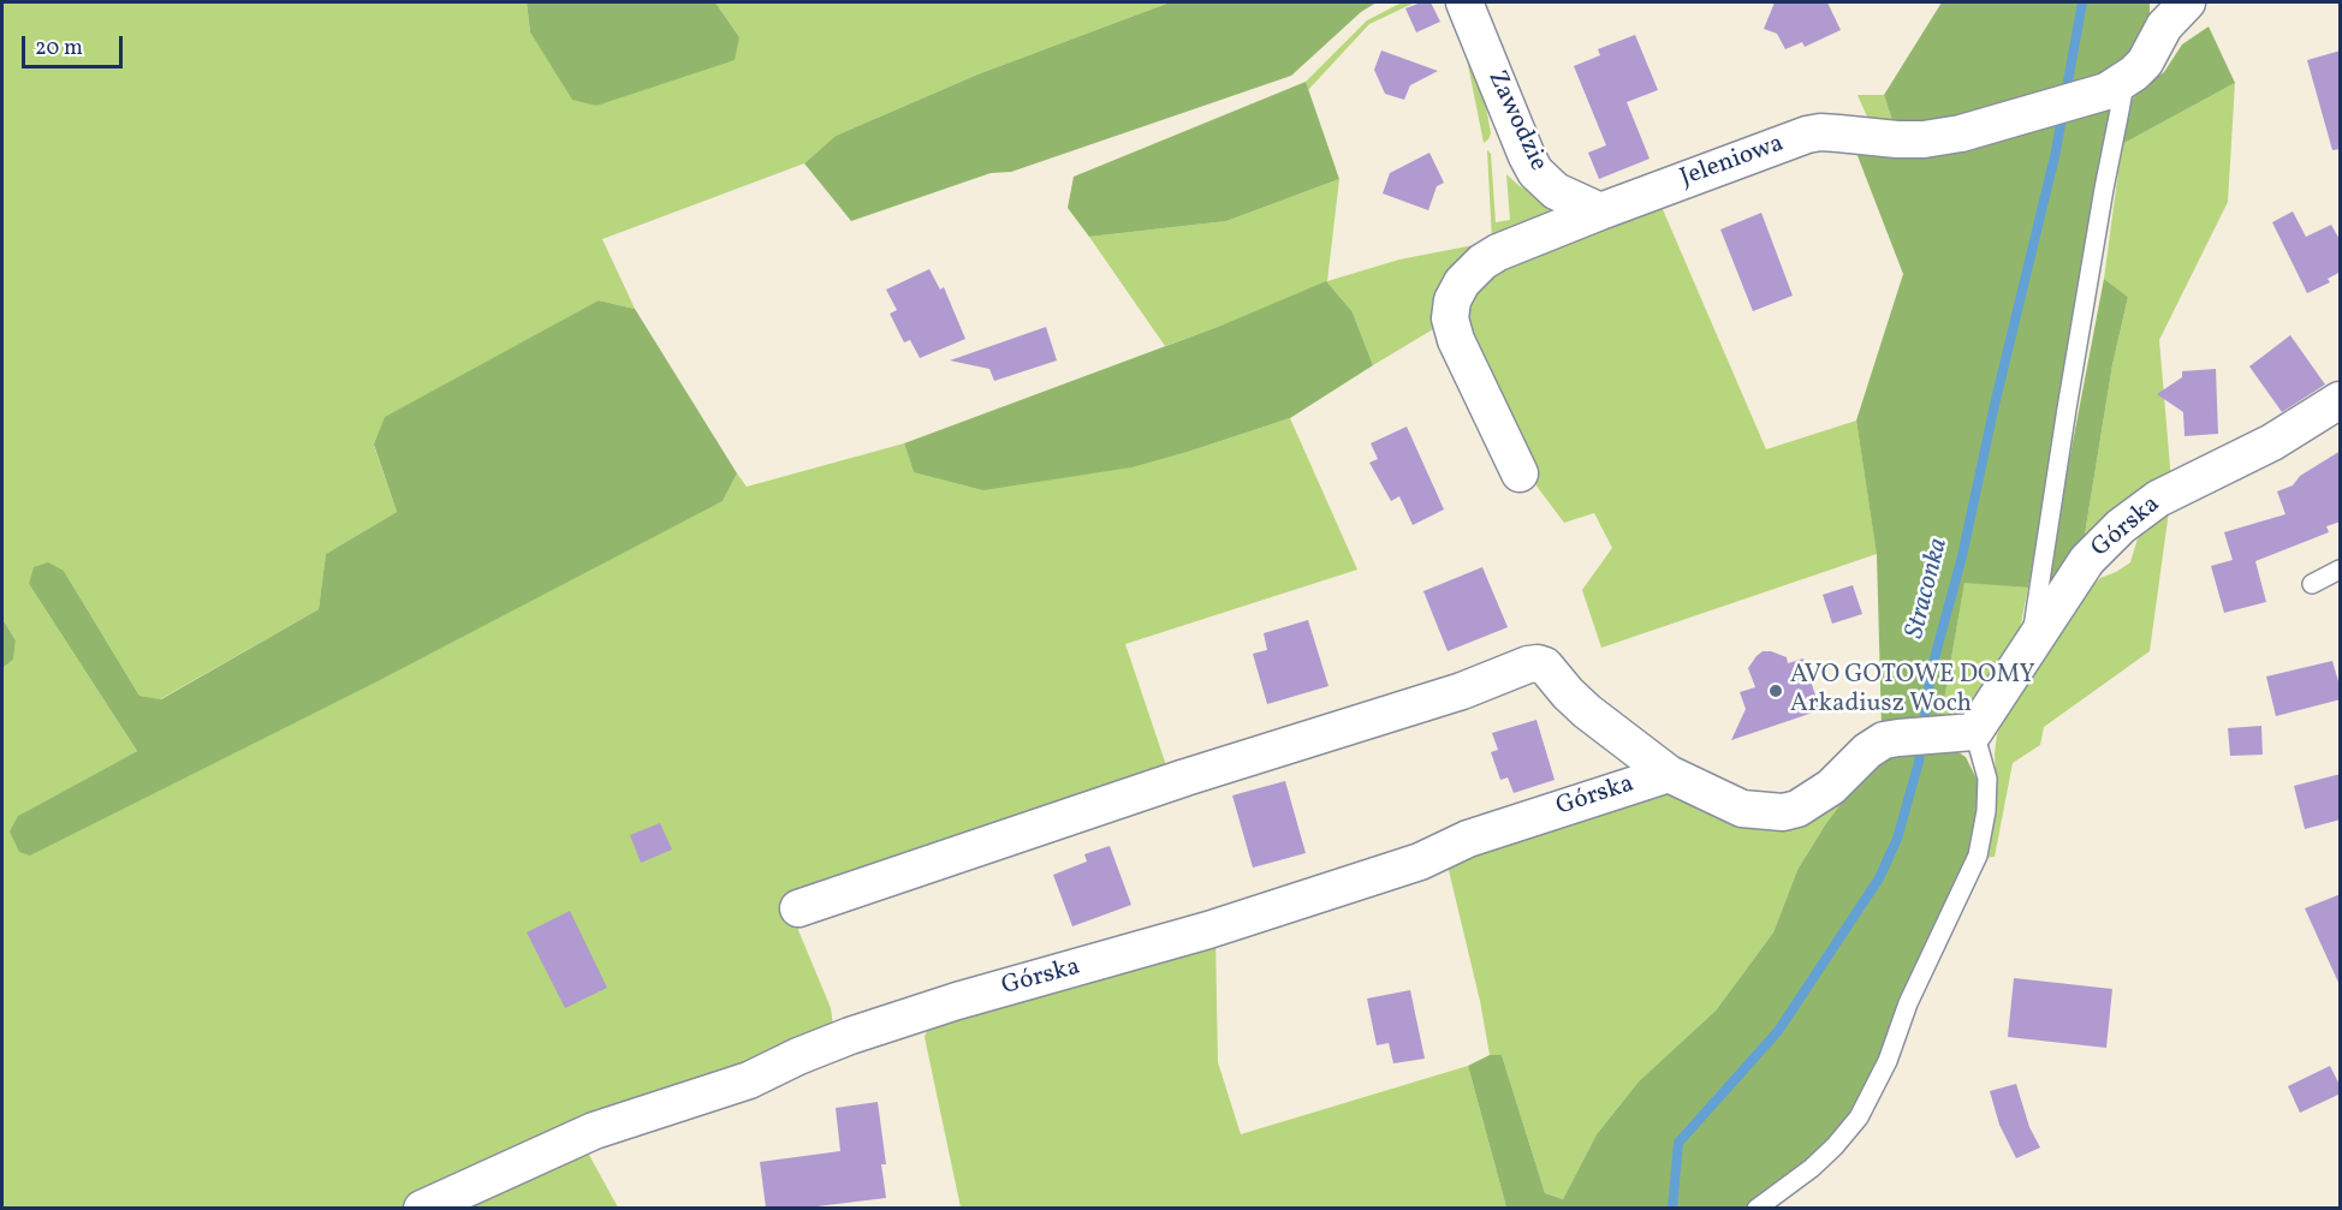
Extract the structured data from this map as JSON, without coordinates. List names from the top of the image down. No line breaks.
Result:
{"streets":{"street":["Zawodzie","Jeleniowa","Górska"]},"crossings":[["Zawodzie","Jeleniowa"]],"water":["Straconka"],"places":["AVO GOTOWE DOMY Arkadiusz Woch"],"scale_bar":"20 m"}
